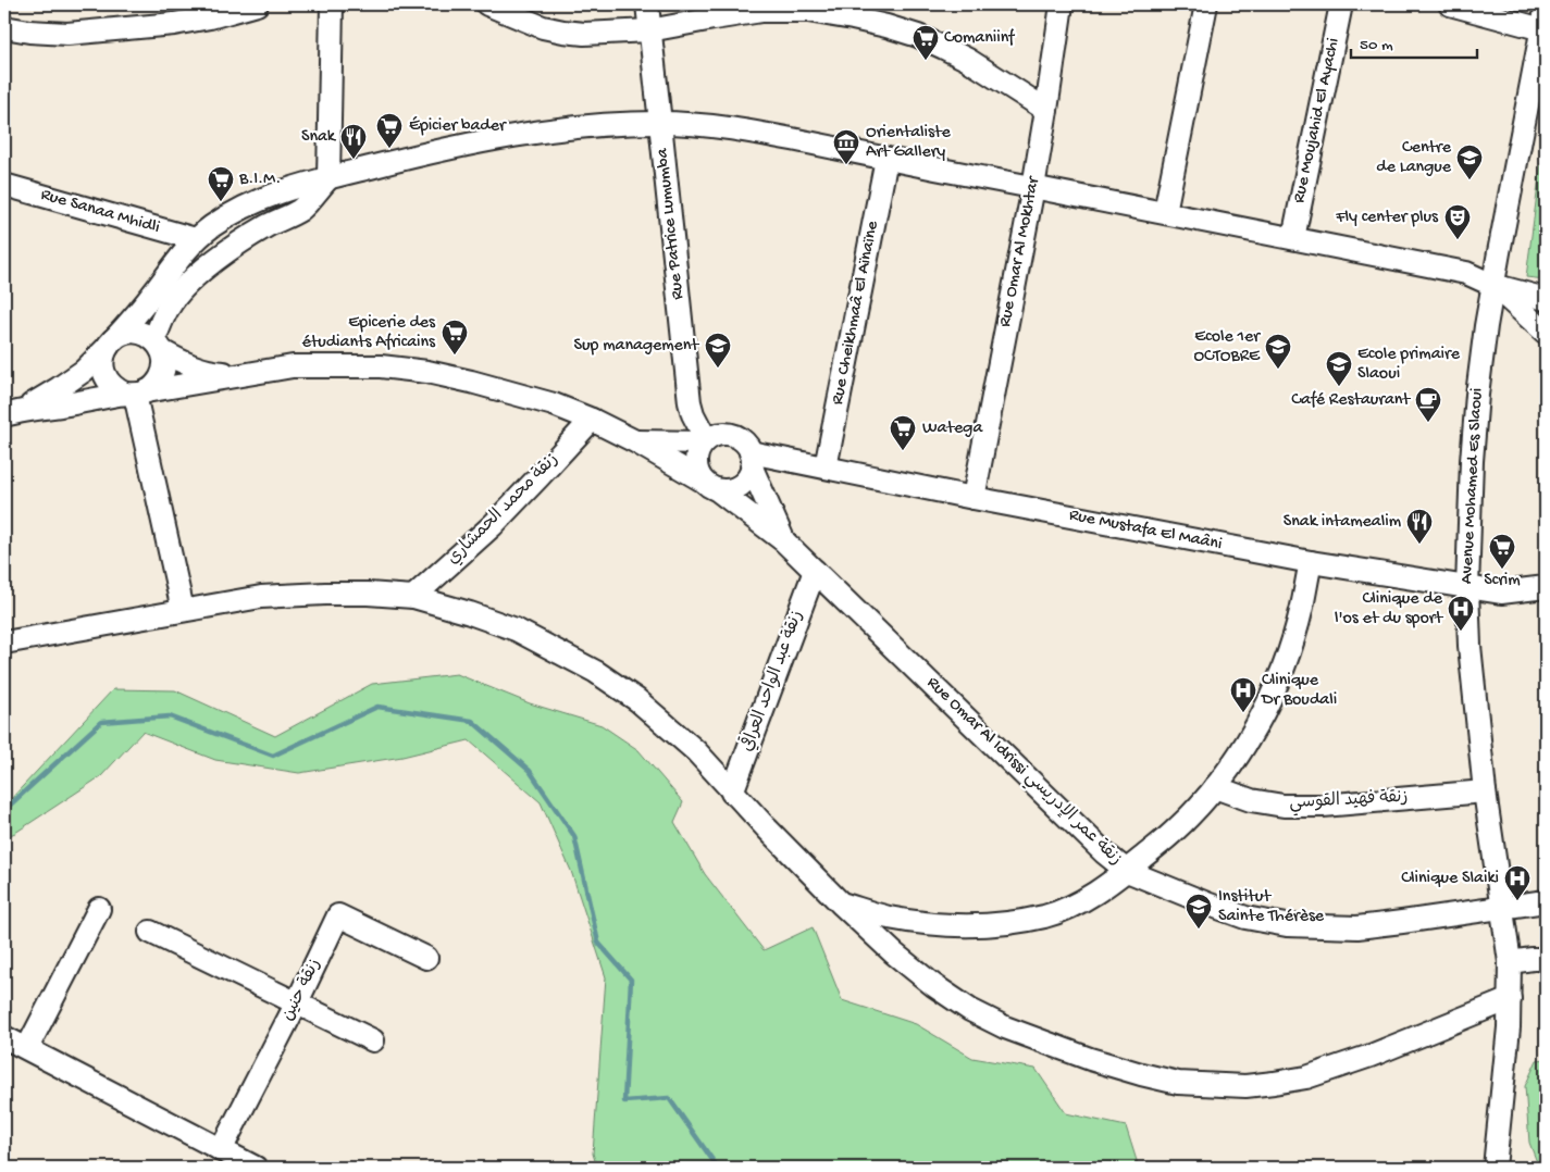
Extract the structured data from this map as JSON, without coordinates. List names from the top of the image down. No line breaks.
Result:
{"streets":{"street":["Rue Moujahid El Ayachi","Rue Sanaa Mhidli","Rue Patrice Lumumba","Rue Omar Al Mokhtar","Rue Cheikhmaâ El Aïnaïne","Avenue Mohamed Es Slaoui","زنقة محمد الحمشاري","Rue Mustafa El Maâni","زنقة عبد الواحد العراقي","Rue Omar Al Idrissi زنقة عمر الإدريسي","زنقة فهيد القوسي","زنقة حنين"]},"crossings":[["Rue Patrice Lumumba","Rue Mustafa El Maâni"],["Rue Patrice Lumumba","Rue Omar Al Idrissi زنقة عمر الإدريسي"],["Rue Omar Al Mokhtar","Rue Mustafa El Maâni"],["Rue Cheikhmaâ El Aïnaïne","Rue Mustafa El Maâni"],["Avenue Mohamed Es Slaoui","Rue Mustafa El Maâni"],["Avenue Mohamed Es Slaoui","Rue Omar Al Idrissi زنقة عمر الإدريسي"],["Avenue Mohamed Es Slaoui","زنقة فهيد القوسي"],["زنقة محمد الحمشاري","Rue Omar Al Idrissi زنقة عمر الإدريسي"],["Rue Mustafa El Maâni","Rue Omar Al Idrissi زنقة عمر الإدريسي"],["زنقة عبد الواحد العراقي","Rue Omar Al Idrissi زنقة عمر الإدريسي"]],"places":{"supermarket":["Comaniinf","Épicier bader","B.I.M.","Epicerie des étudiants Africains","Watega","Scrim"],"restaurant":["Snak","Snak intamealim"],"museum":["Orientaliste Art Gallery"],"school or university":["Centre de Langue","Sup management","Ecole 1er OCTOBRE","Ecole primaire Slaoui","Institut Sainte Thérèse"],"theatre":["Fly center plus"],"cafe":["Café Restaurant"],"hospital":["Clinique de l'os et du sport","Clinique Dr Boudali","Clinique Slaiki"]},"scale_bar":"50 m"}
